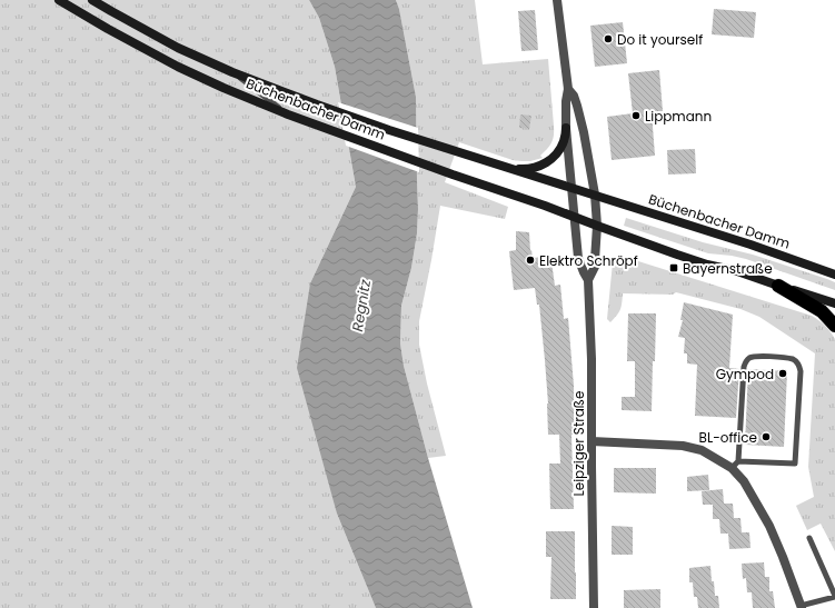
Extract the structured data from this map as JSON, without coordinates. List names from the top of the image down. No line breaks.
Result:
{"streets":{"main road":["Büchenbacher Damm"],"street":["Leipziger Straße"]},"crossings":[["Büchenbacher Damm","Leipziger Straße"]],"water":["Regnitz"],"places":{"other":["Do it yourself","Lippmann","Elektro Schröpf","Gympod","BL-office"],"transit":["Bayernstraße"]}}
